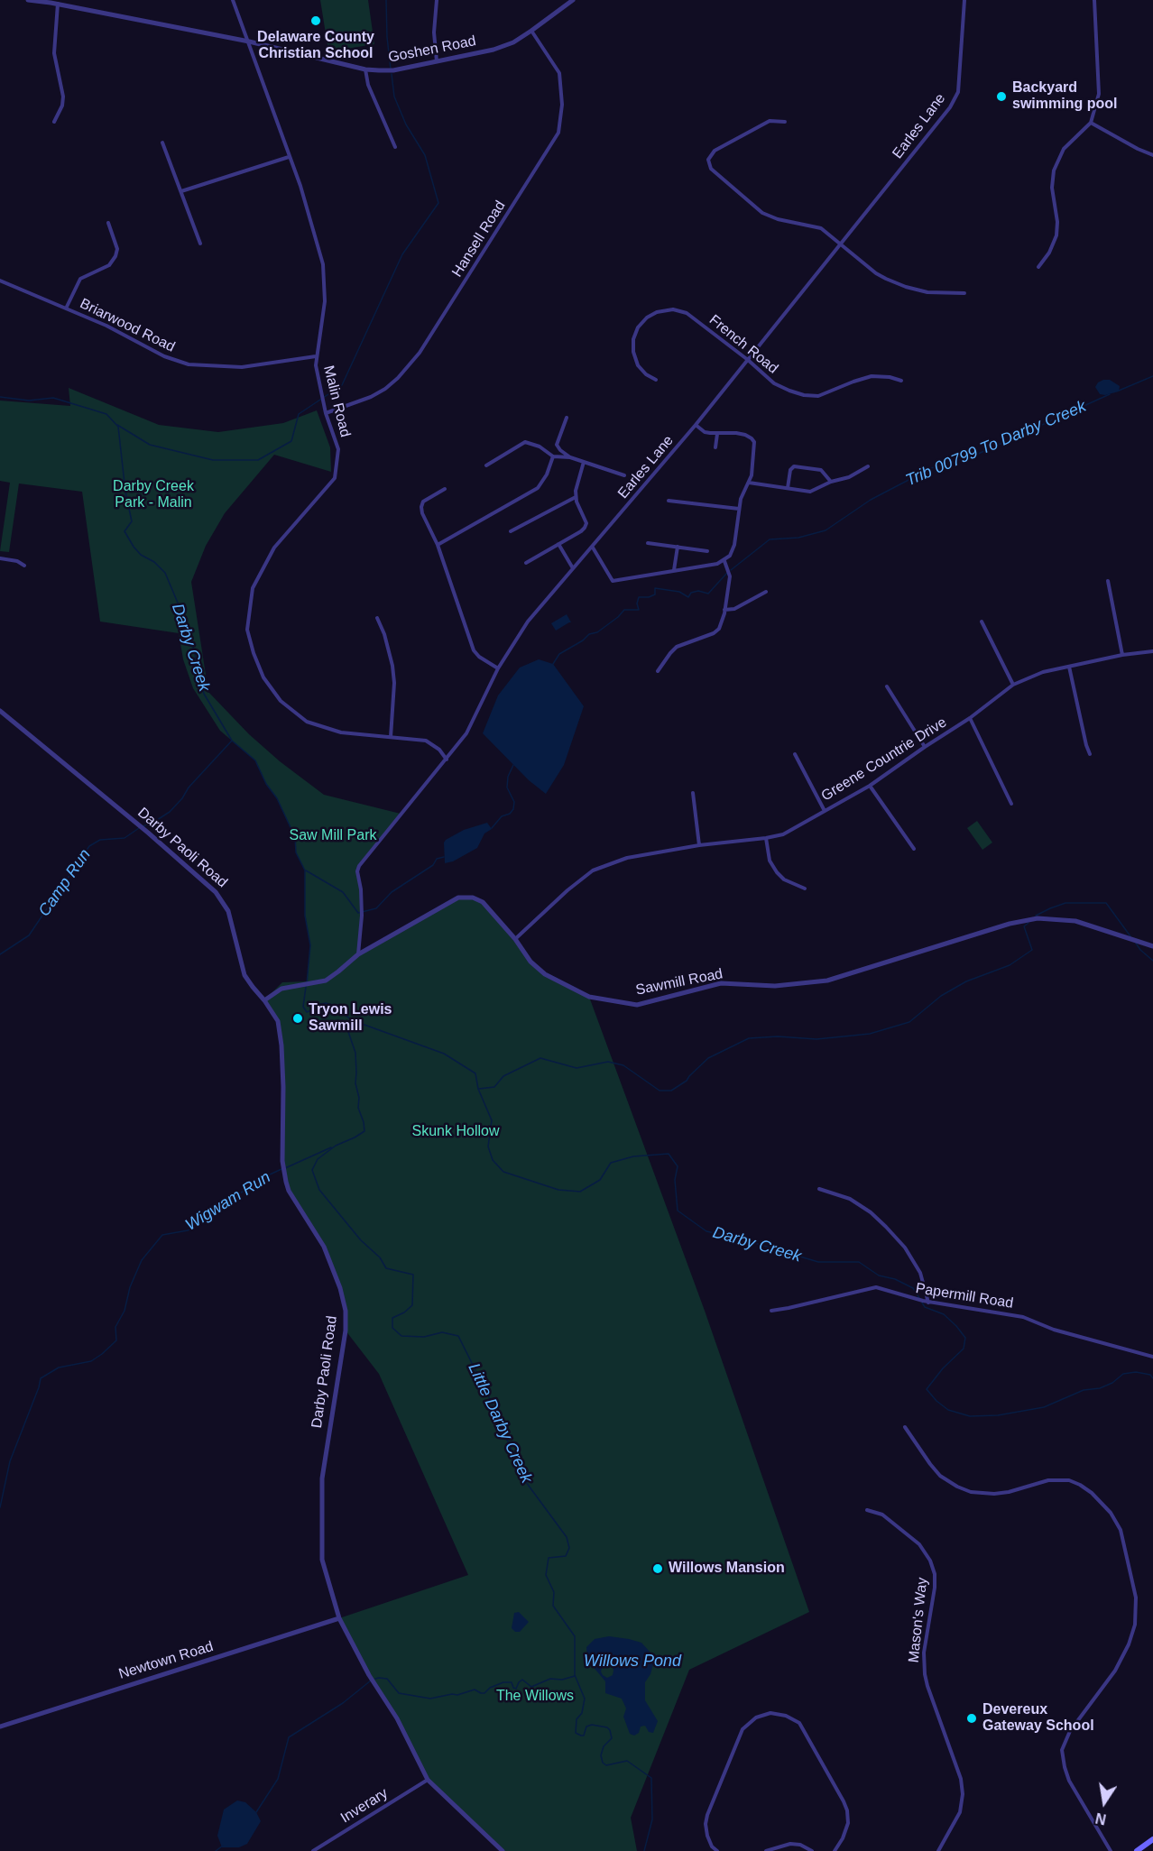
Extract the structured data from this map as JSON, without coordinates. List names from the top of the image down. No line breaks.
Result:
{"streets":{"street":["Goshen Road","Earles Lane","Hansell Road","Briarwood Road","French Road","Malin Road","Greene Countrie Drive","Darby Paoli Road","Sawmill Road","Papermill Road","Mason's Way","Newtown Road","Inverary"]},"crossings":[["Goshen Road","Hansell Road"],["Goshen Road","Malin Road"],["Earles Lane","French Road"],["Earles Lane","Malin Road"],["Earles Lane","Sawmill Road"],["Hansell Road","Malin Road"],["Briarwood Road","Malin Road"],["Greene Countrie Drive","Sawmill Road"],["Darby Paoli Road","Sawmill Road"],["Darby Paoli Road","Newtown Road"],["Darby Paoli Road","Inverary"]],"water":["Trib 00799 To Darby Creek","Darby Creek","Camp Run","Wigwam Run","Little Darby Creek","Willows Pond"],"parks":["Darby Creek Park - Malin","Saw Mill Park","Skunk Hollow","The Willows"],"places":["Delaware County Christian School","Backyard swimming pool","Tryon Lewis Sawmill","Willows Mansion","Devereux Gateway School"],"north":"bottom"}
